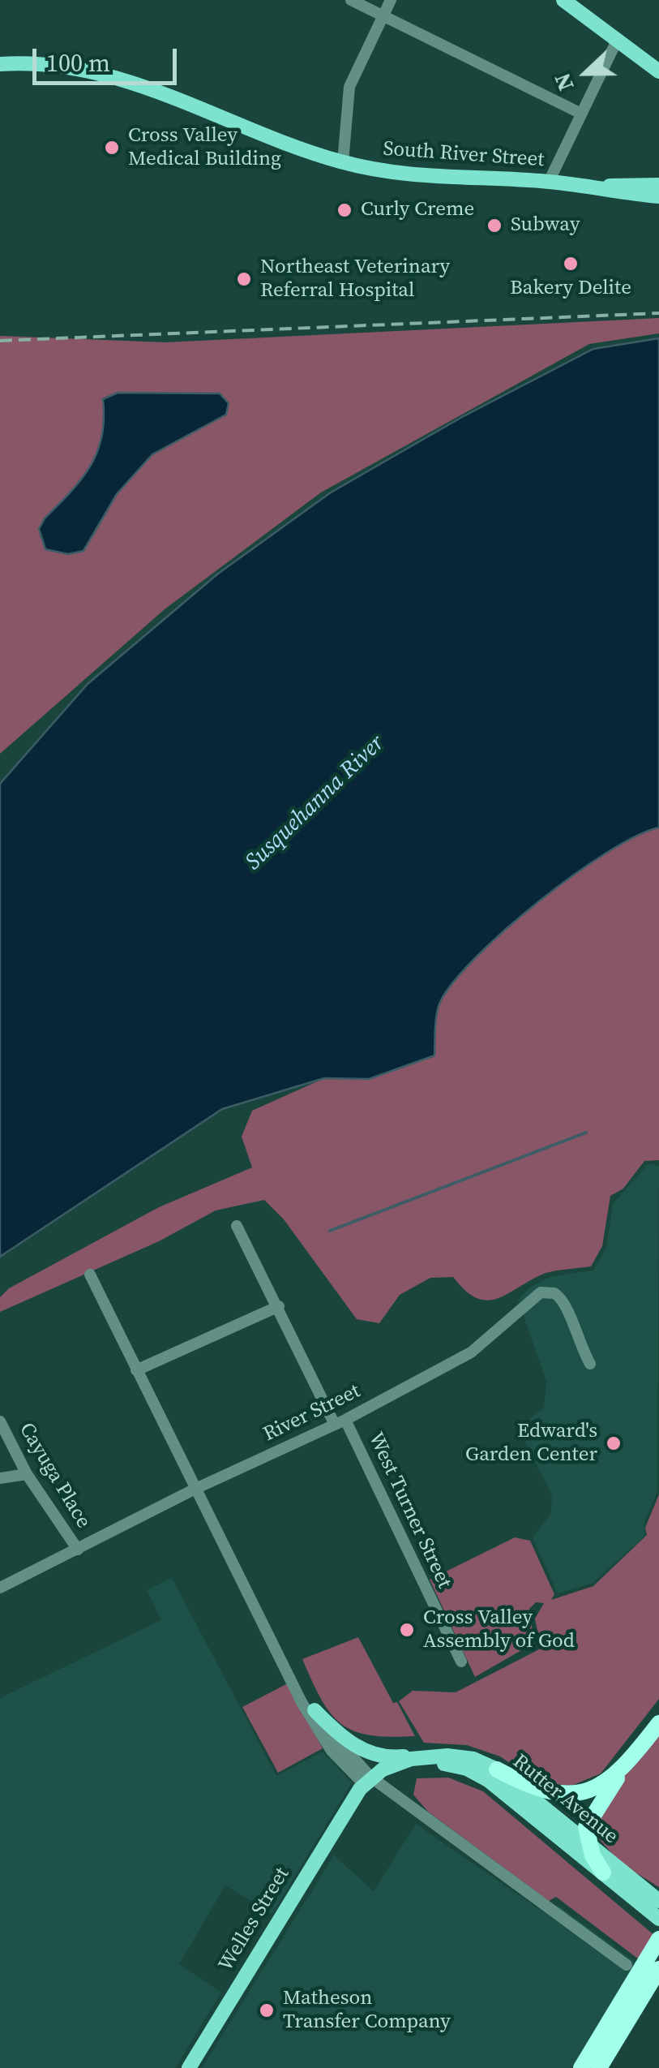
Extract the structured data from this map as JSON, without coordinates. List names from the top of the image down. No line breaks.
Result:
{"streets":{"main road":["South River Street","Rutter Avenue","Welles Street"],"street":["River Street","Cayuga Place","West Turner Street"]},"crossings":[["River Street","Cayuga Place"],["River Street","West Turner Street"],["Rutter Avenue","Welles Street"]],"water":["Susquehanna River"],"places":["Cross Valley Medical Building","Curly Creme","Subway","Bakery Delite","Northeast Veterinary Referral Hospital","Edward's Garden Center","Cross Valley Assembly of God","Matheson Transfer Company"],"scale_bar":"100 m","north":"left"}
